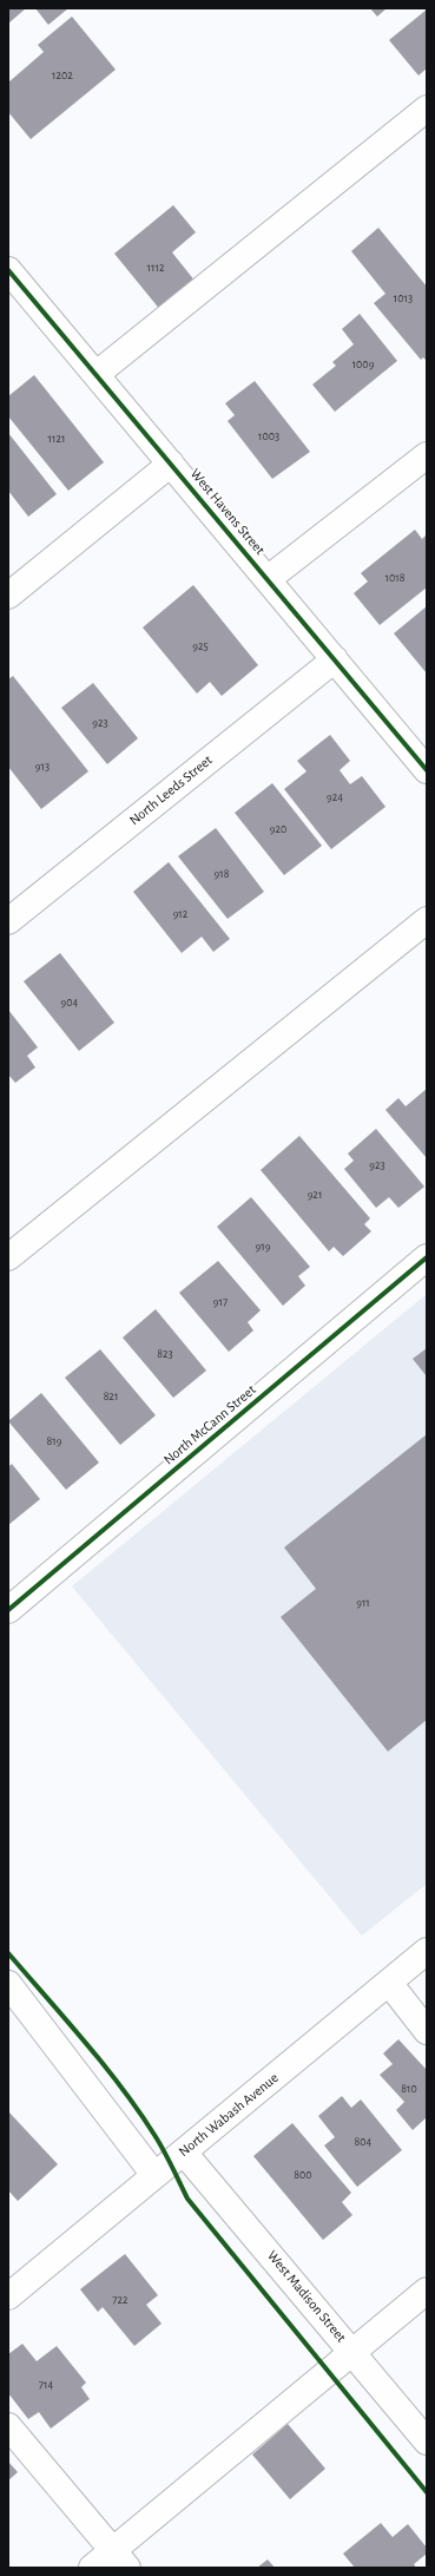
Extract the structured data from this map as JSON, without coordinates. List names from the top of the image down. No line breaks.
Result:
{"streets":{"street":["West Havens Street","North Leeds Street","North McCann Street","North Wabash Avenue","West Madison Street"]},"crossings":[["West Havens Street","North Leeds Street"],["North Wabash Avenue","West Madison Street"]],"house_numbers":["1202","1112","1013","1009","1003","1121","1018","925","923","913","924","920","918","912","904","923","921","919","917","823","821","819","911","810","804","800","722","714"]}
